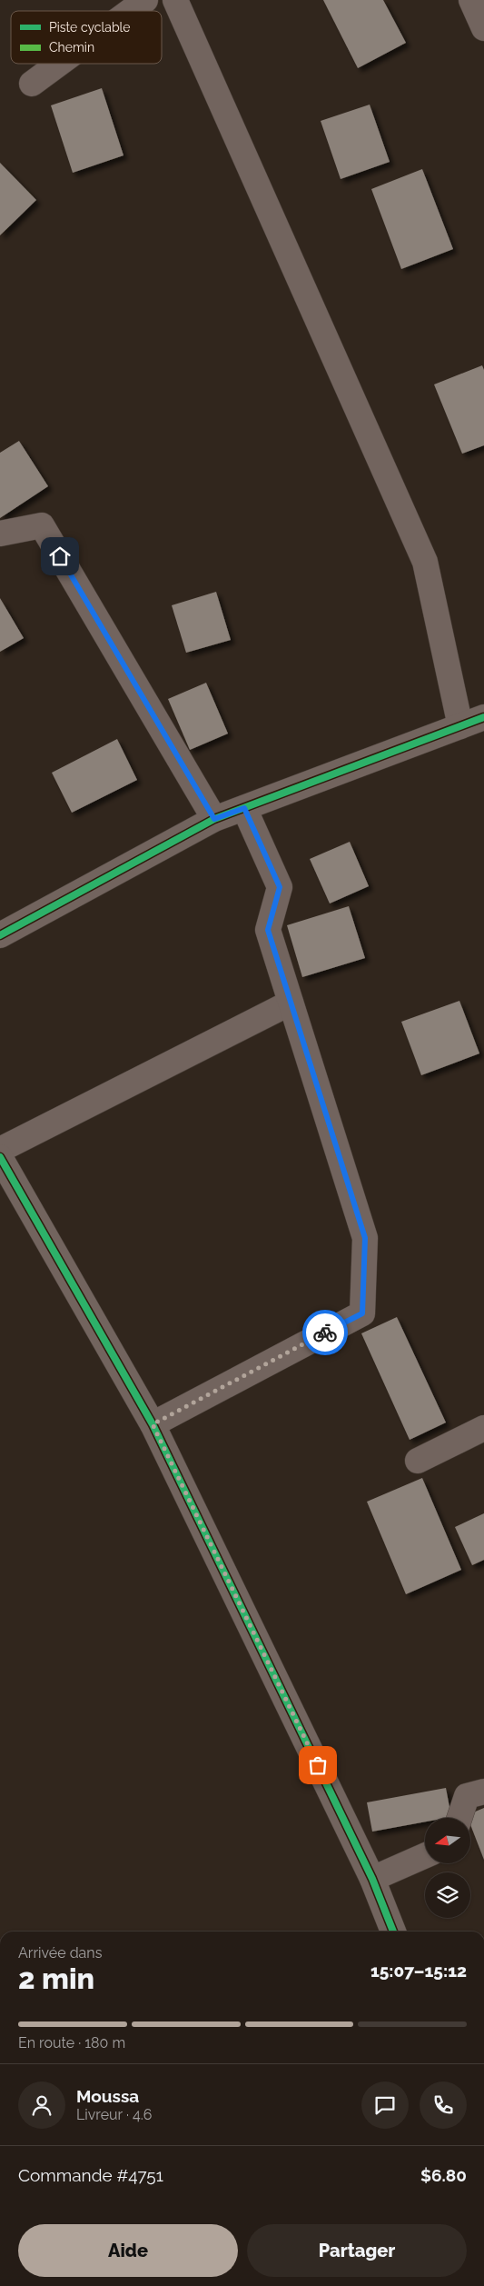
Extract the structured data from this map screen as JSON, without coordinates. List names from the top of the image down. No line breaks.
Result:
{"legend":["Piste cyclable","Chemin"],"north":"left","page":{"heading":["2 min","Arrivée dans","15:07–15:12"],"panel":["Moussa","Livreur · 4.6","Commande #4751","$6.80"],"bar":"En route · 180 m","buttons":["Aide","Partager"]}}
